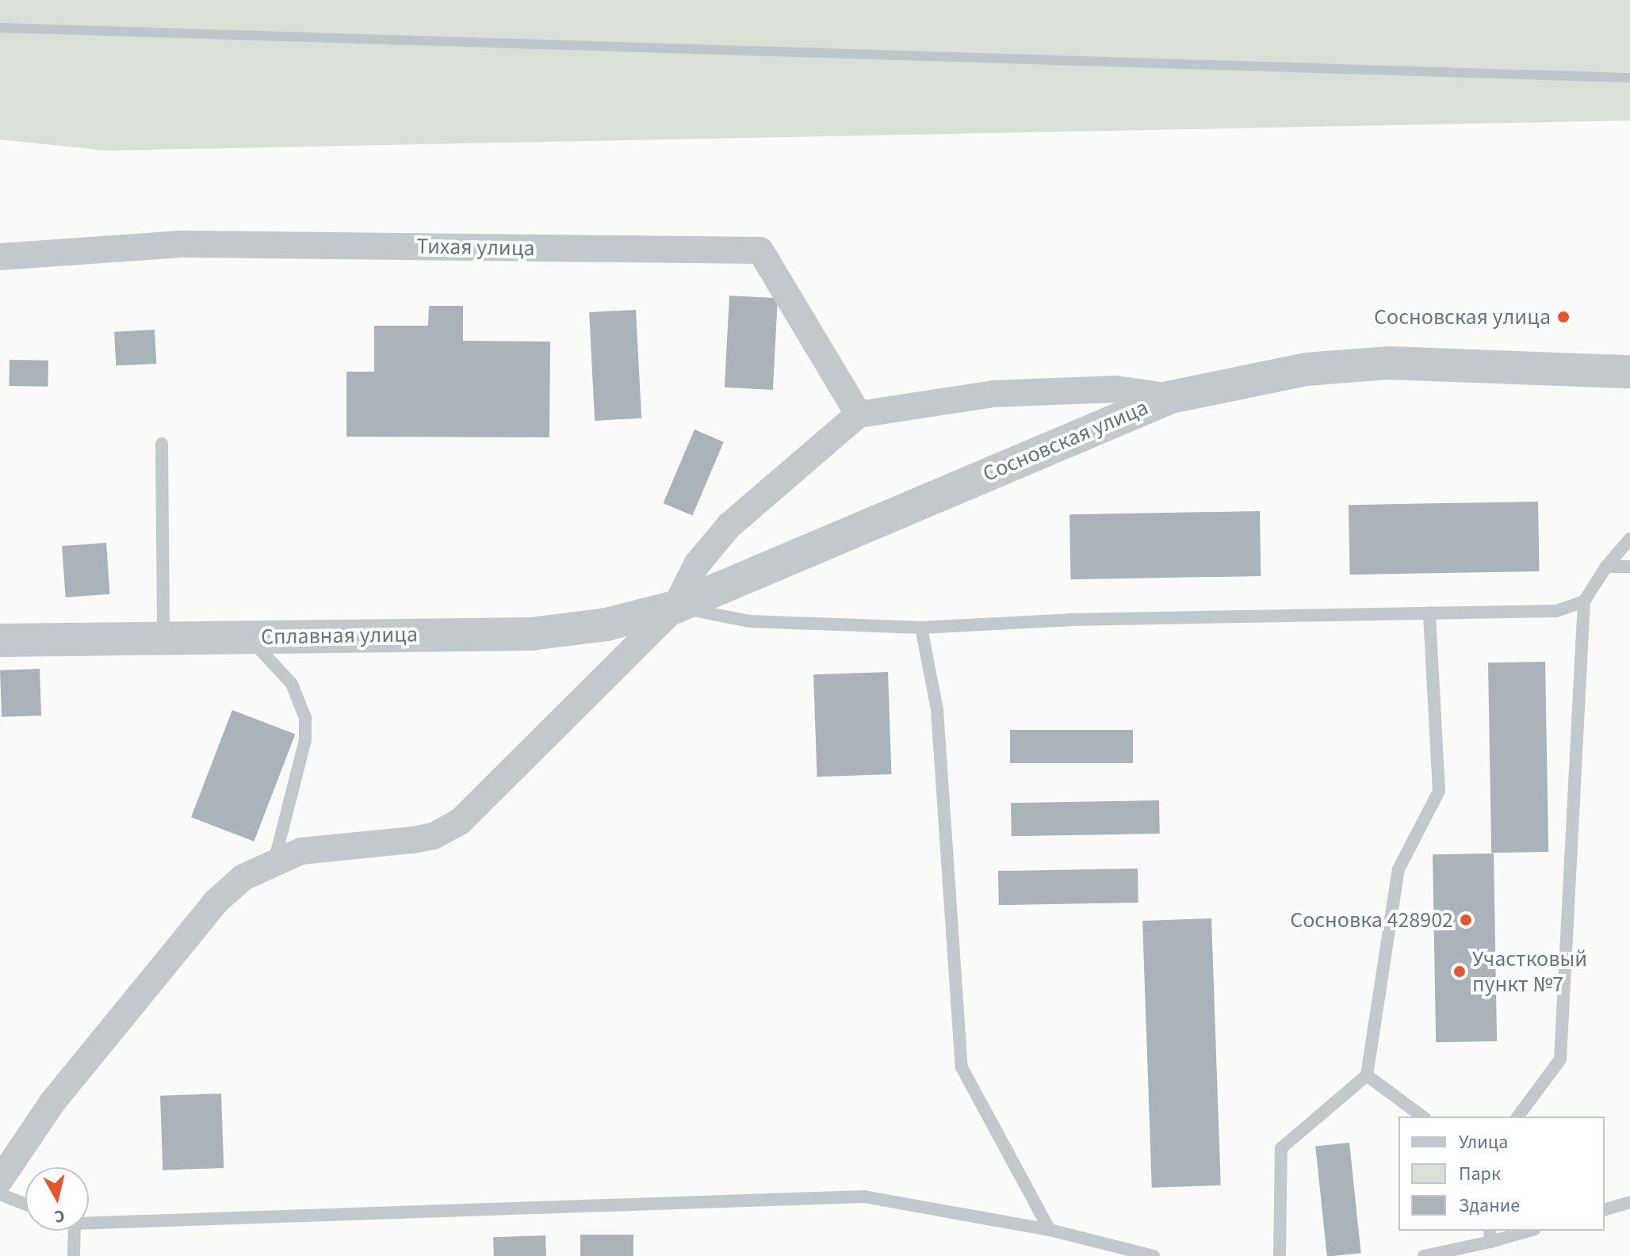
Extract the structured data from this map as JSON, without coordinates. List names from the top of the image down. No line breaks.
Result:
{"streets":{"street":["Тихая улица","Сосновская улица","Сплавная улица"]},"crossings":[["Сосновская улица","Сплавная улица"]],"places":["Сосновская улица","Сосновка 428902","Участковый пункт №7"],"legend":["Улица","Парк","Здание"],"north":"bottom"}
